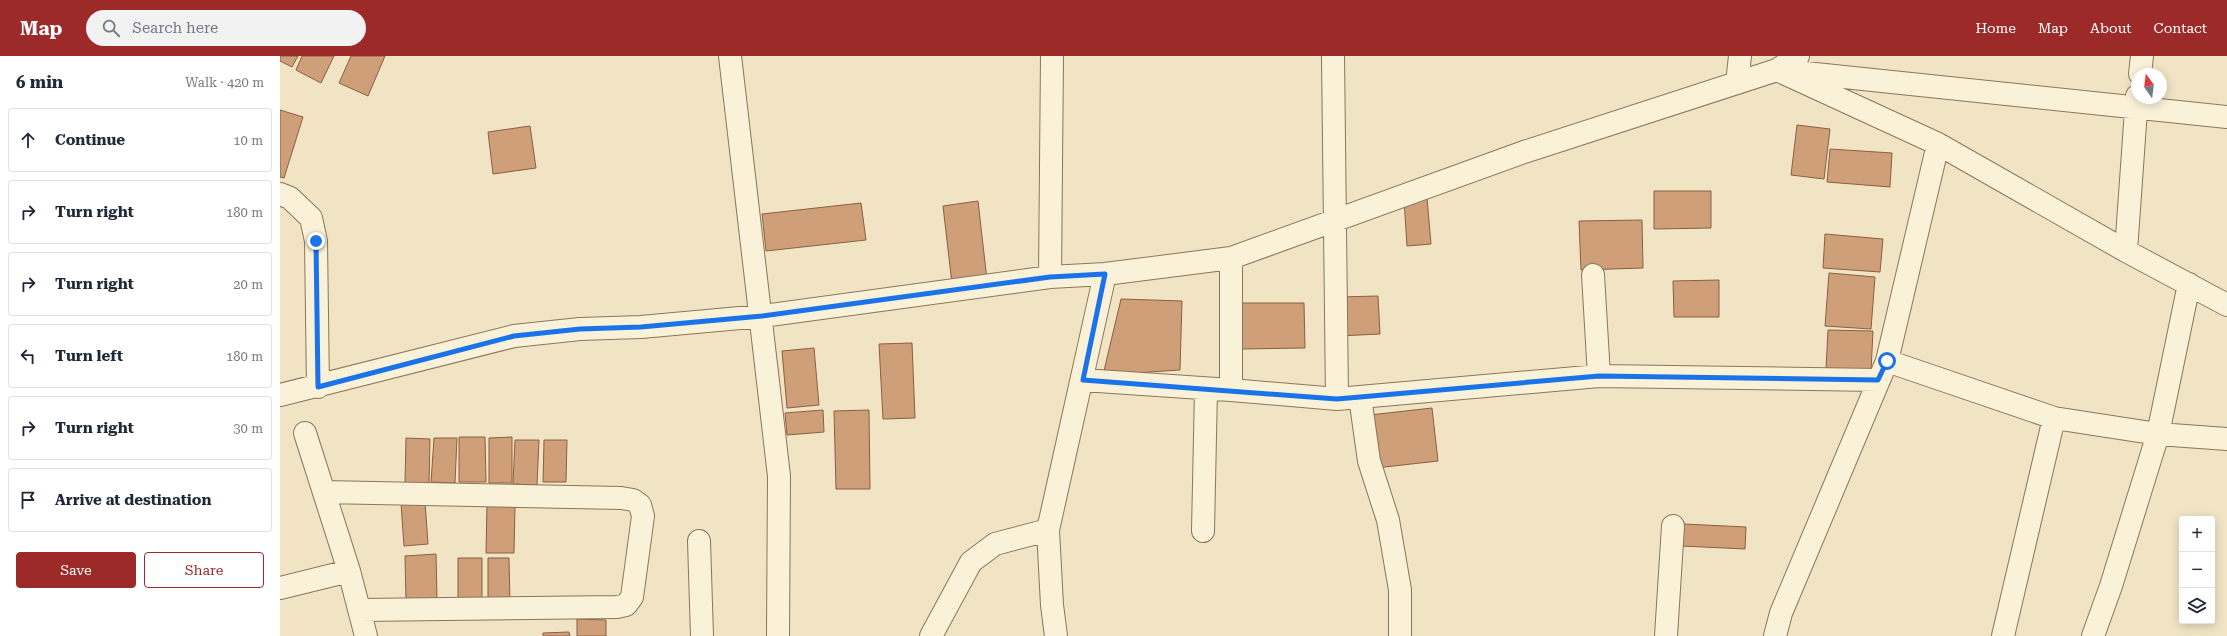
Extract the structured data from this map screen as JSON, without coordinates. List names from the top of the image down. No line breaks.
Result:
{"north":"top","page":{"header":"Map","search":"Search here","nav":["Home","Map","About","Contact"],"heading":["6 min","Walk · 420 m"],"list":[["Continue","10 m"],["Turn right","180 m"],["Turn right","20 m"],["Turn left","180 m"],["Turn right","30 m"],"Arrive at destination"],"map_buttons":["+","−"],"buttons":["Save","Share"]}}
